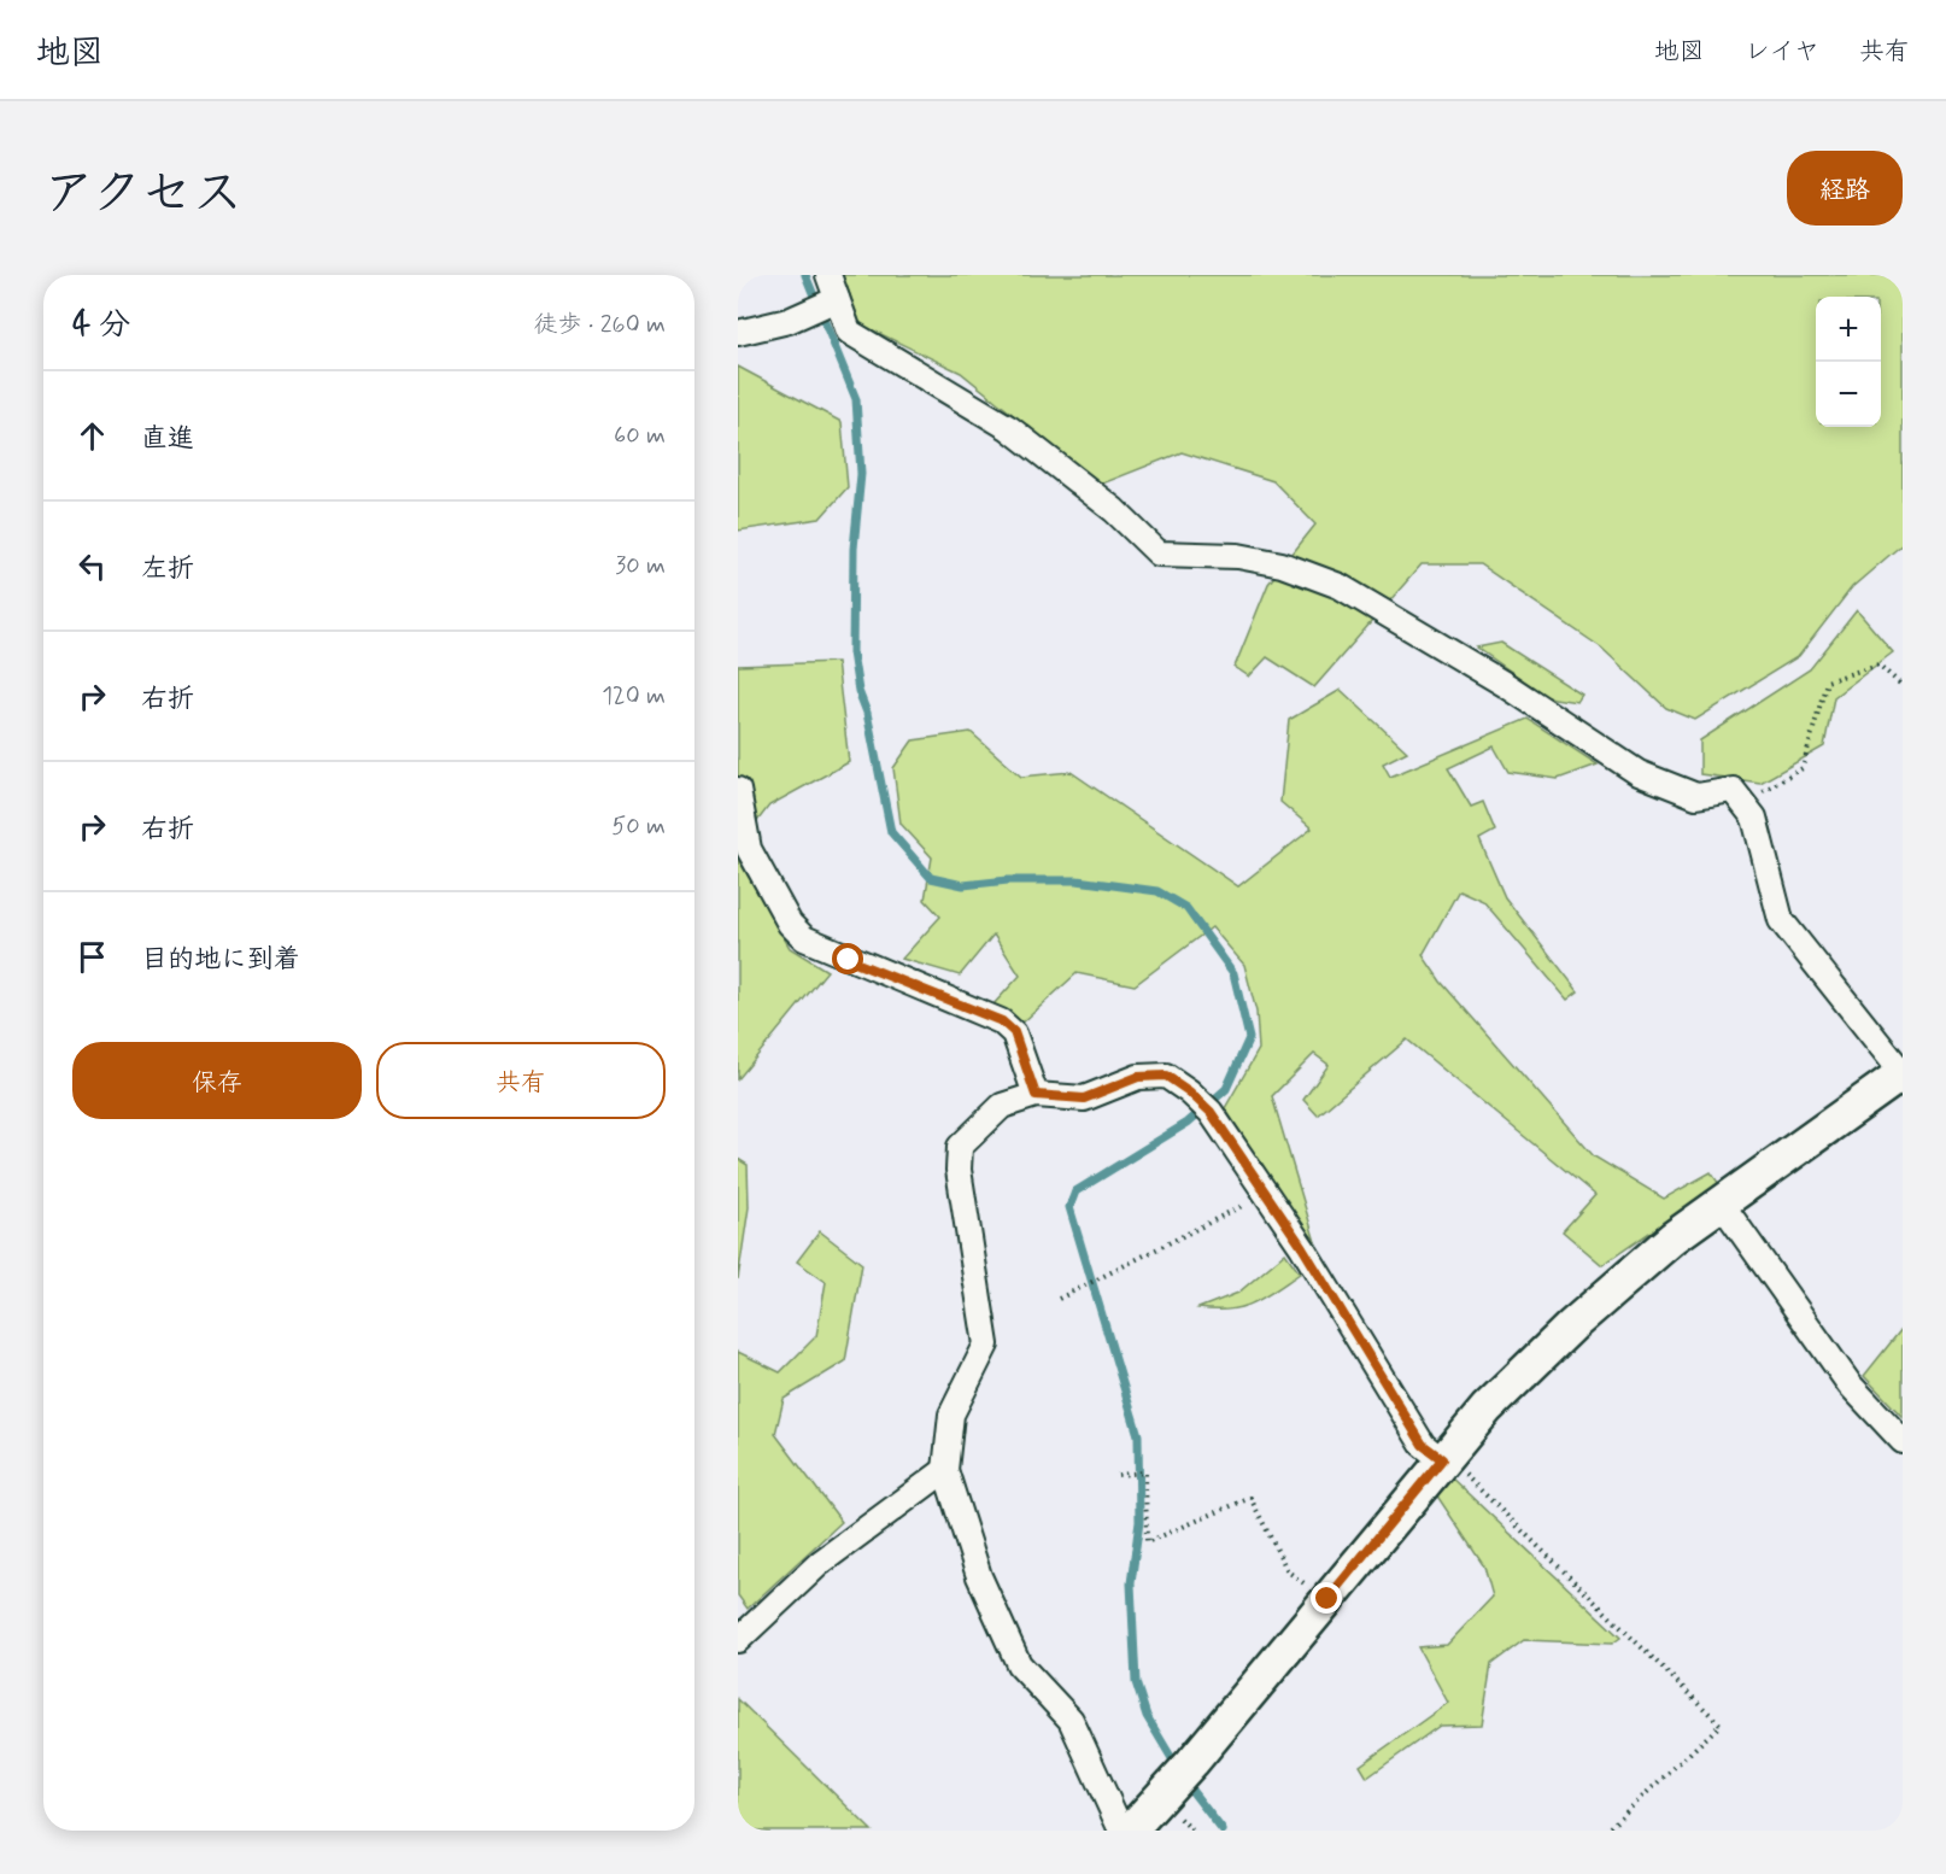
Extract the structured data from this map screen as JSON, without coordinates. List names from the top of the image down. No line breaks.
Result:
{"page":{"header":"地図","nav":["地図","レイヤ","共有"],"title":"アクセス","buttons":["経路",["保存","共有"]],"heading":["4 分","徒歩 · 260 m"],"map_buttons":["+","−"],"list":[["直進","60 m"],["左折","30 m"],["右折","120 m"],["右折","50 m"],"目的地に到着"]}}
